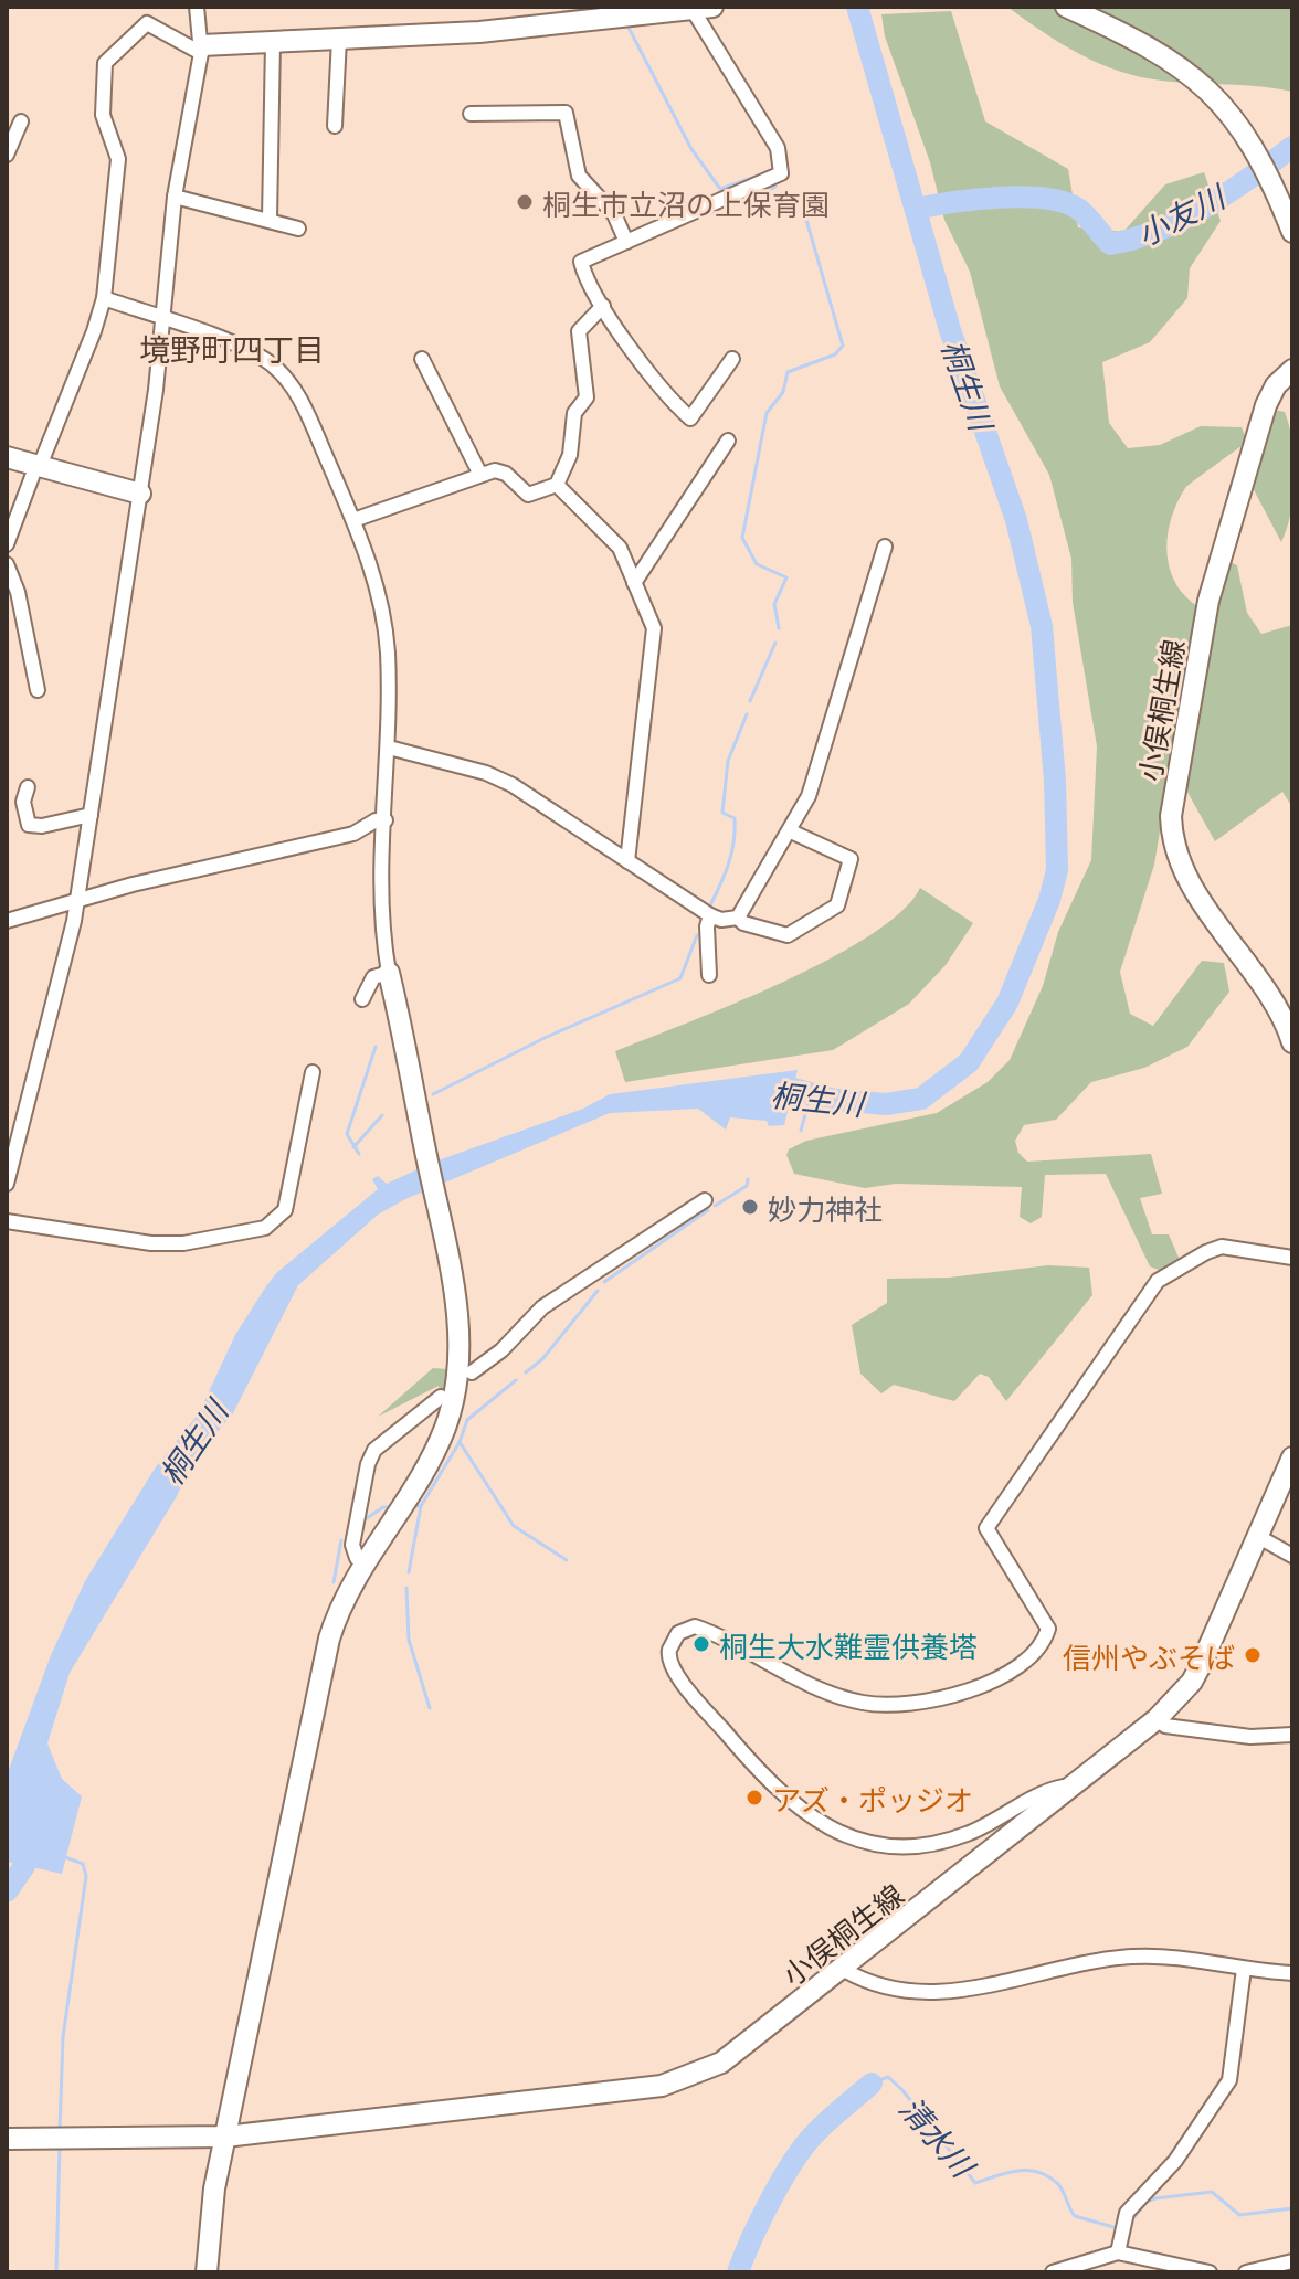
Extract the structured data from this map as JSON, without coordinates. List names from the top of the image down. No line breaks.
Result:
{"streets":{"street":["小俣桐生線"]},"districts":["境野町四丁目"],"water":["小友川","桐生川","清水川"],"places":["桐生市立沼の上保育園","妙力神社","桐生大水難霊供養塔","信州やぶそば","アズ・ポッジオ"]}
